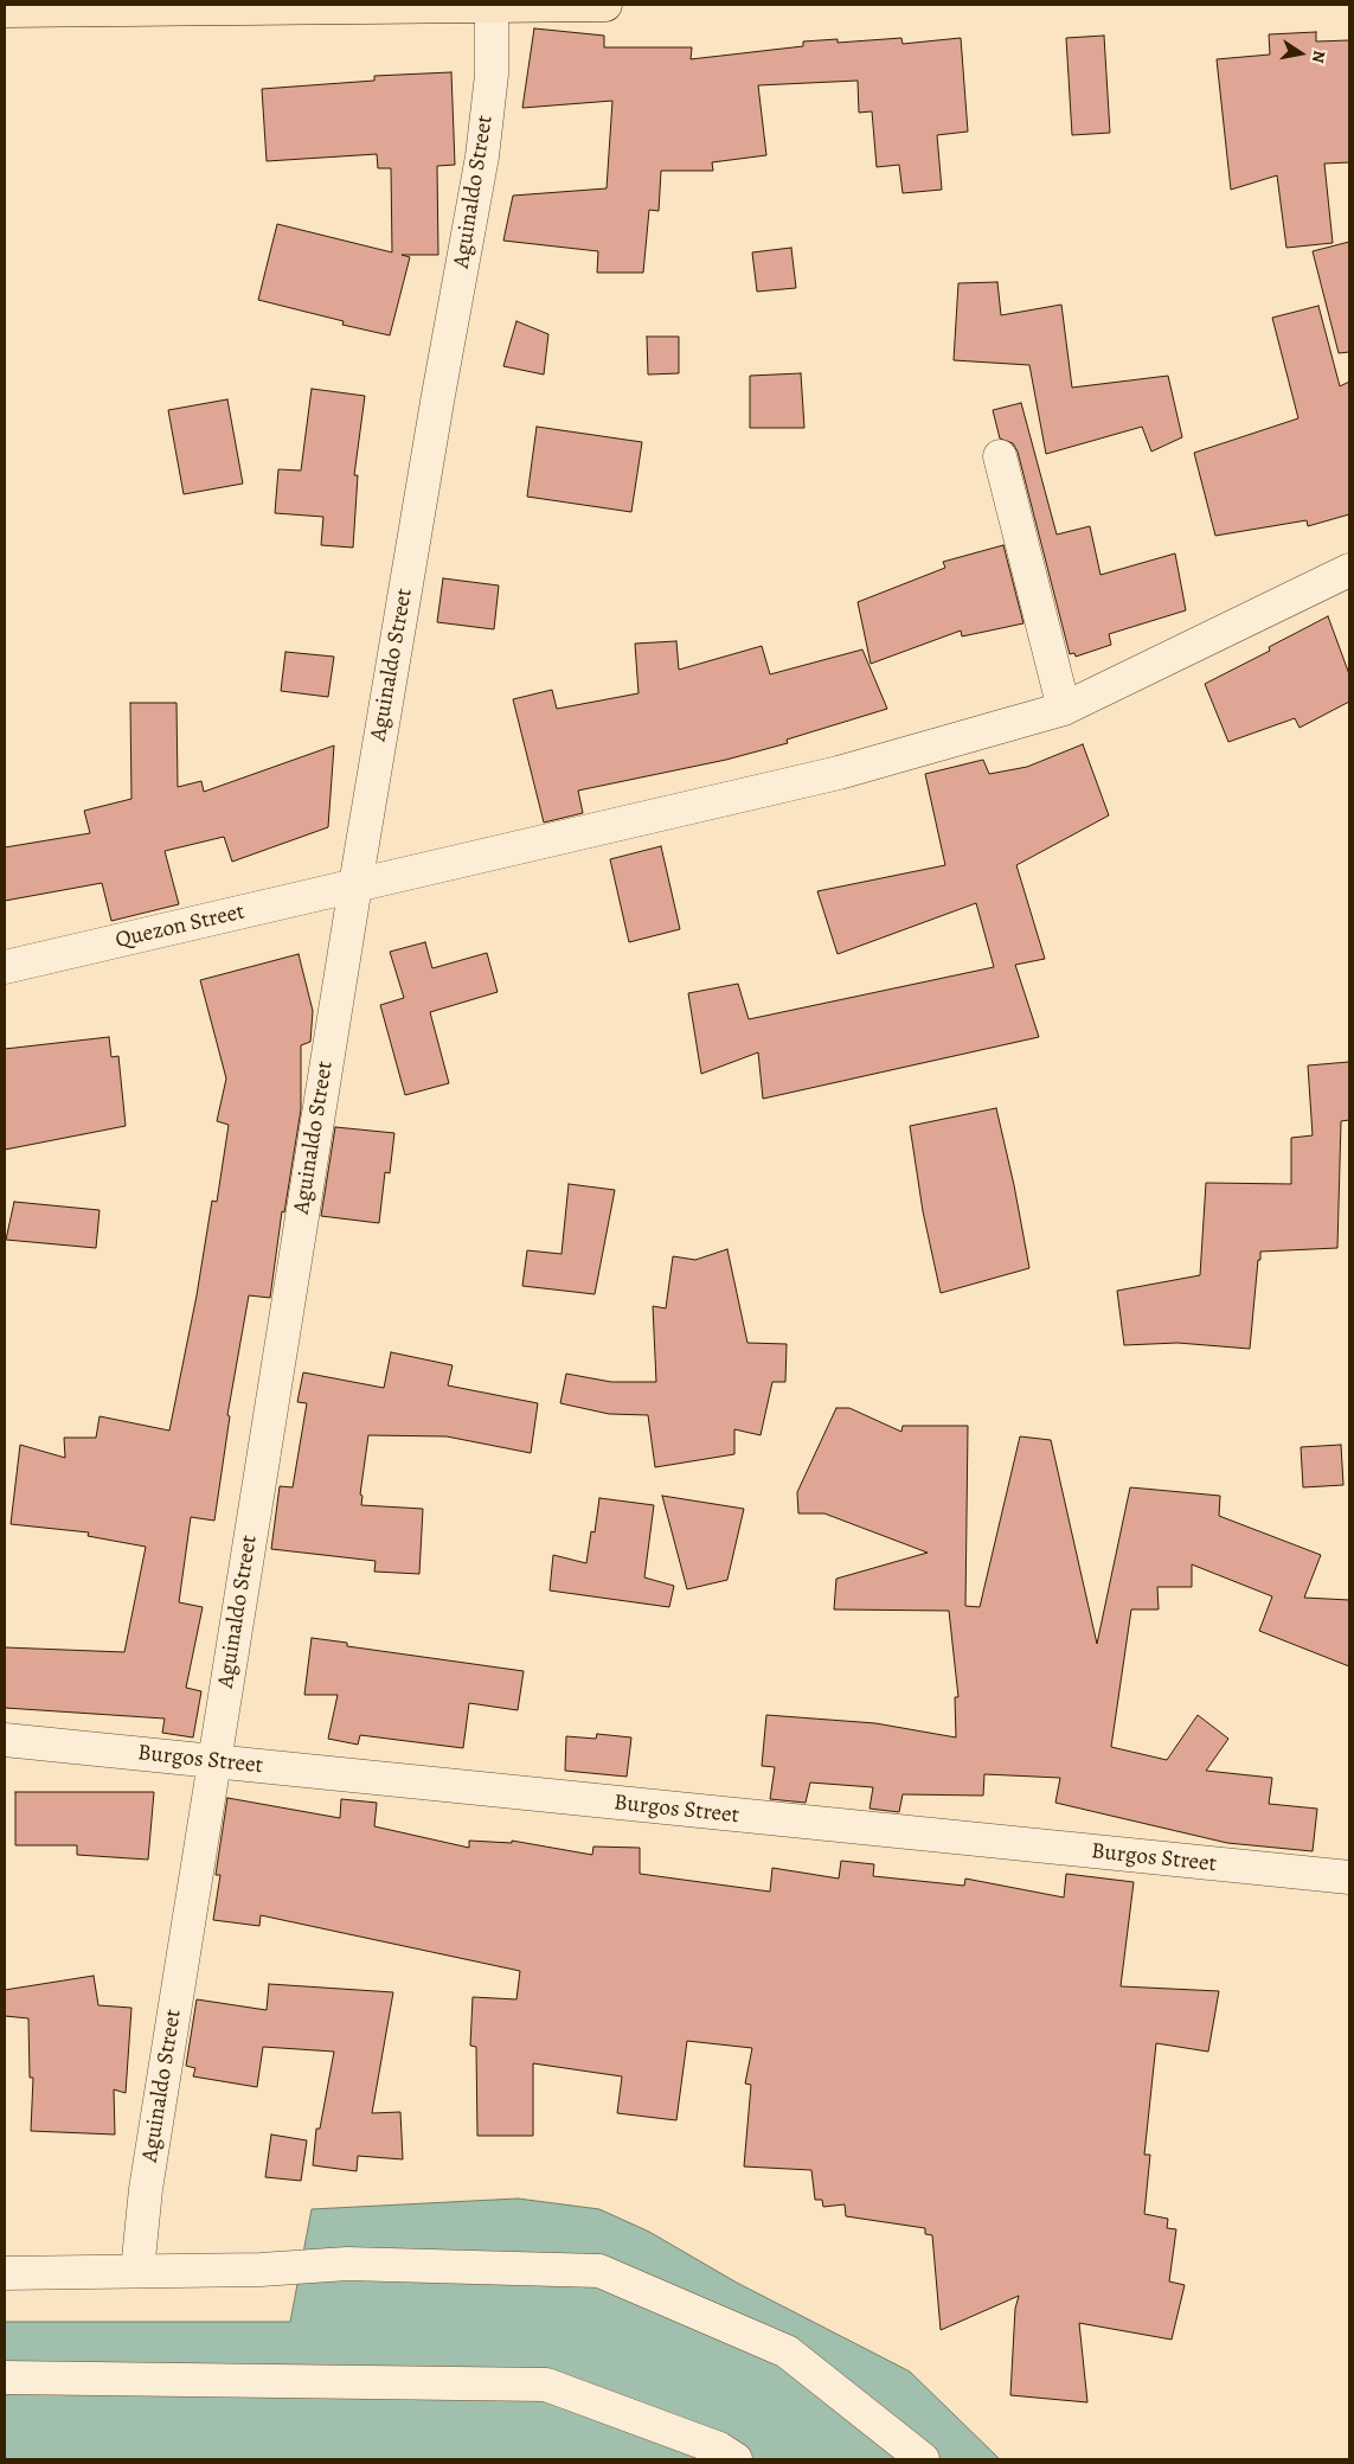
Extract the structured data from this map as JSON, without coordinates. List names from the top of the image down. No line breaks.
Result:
{"streets":{"street":["Aguinaldo Street","Quezon Street","Burgos Street"]},"crossings":[["Aguinaldo Street","Quezon Street"],["Aguinaldo Street","Burgos Street"]],"north":"right"}
